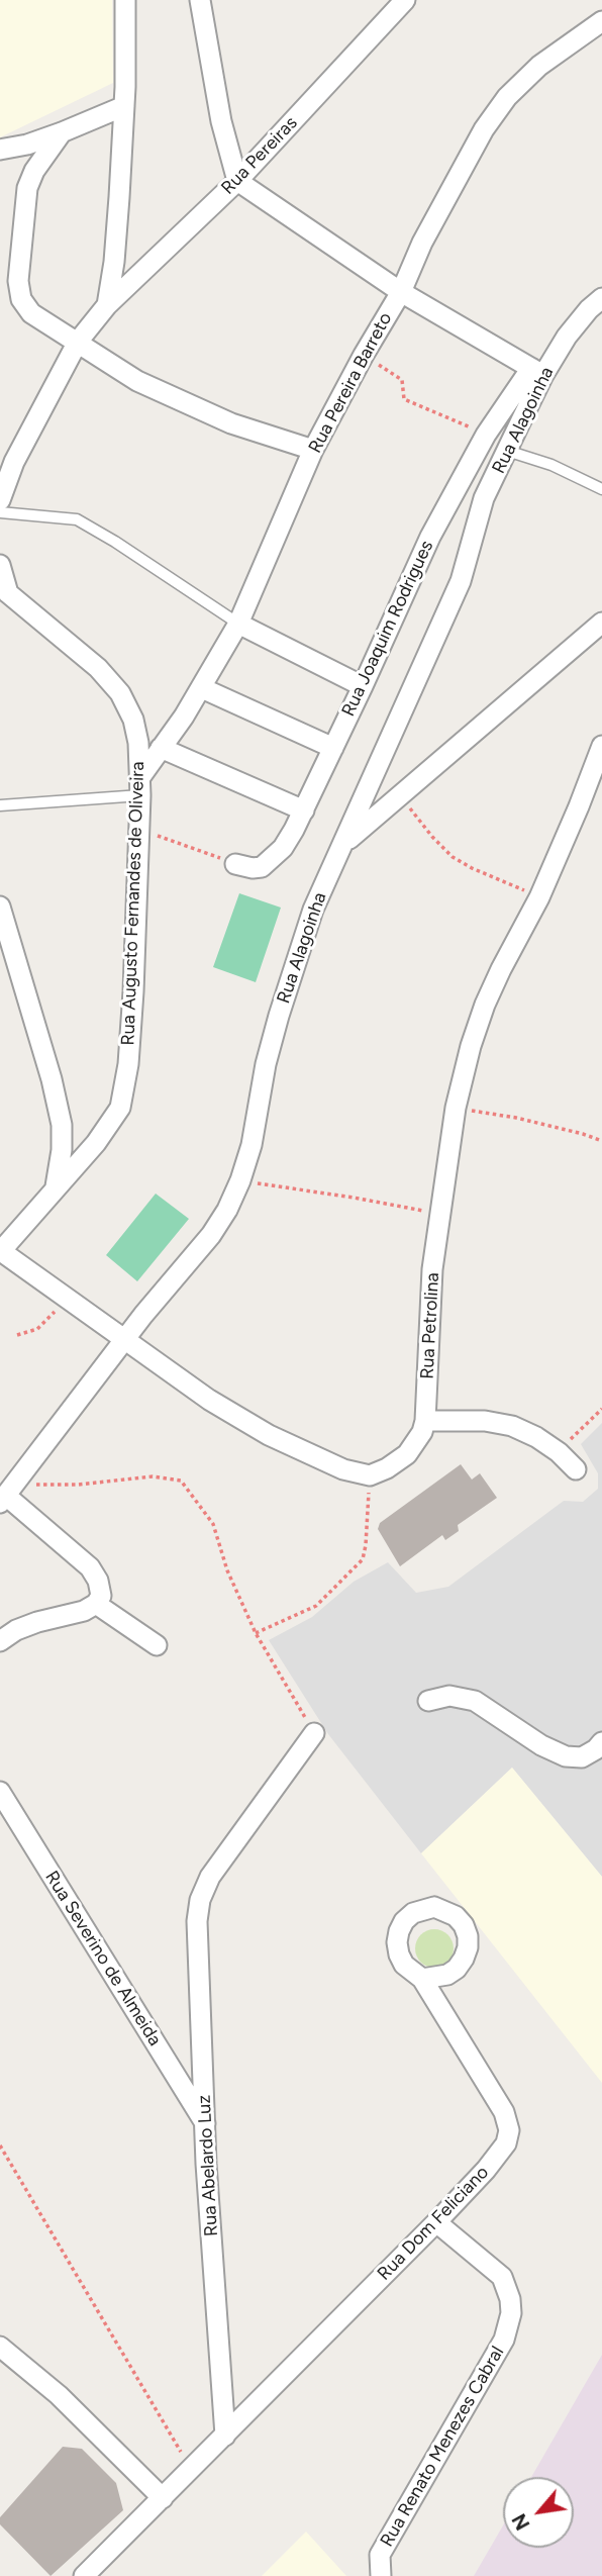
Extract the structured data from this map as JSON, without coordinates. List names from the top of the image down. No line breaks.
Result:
{"streets":{"street":["Rua Pereiras","Rua Pereira Barreto","Rua Alagoinha","Rua Joaquim Rodrigues","Rua Augusto Fernandes de Oliveira","Rua Petrolina","Rua Severino de Almeida","Rua Abelardo Luz","Rua Dom Feliciano","Rua Renato Menezes Cabral"]},"crossings":[["Rua Pereira Barreto","Rua Augusto Fernandes de Oliveira"],["Rua Alagoinha","Rua Joaquim Rodrigues"],["Rua Severino de Almeida","Rua Abelardo Luz"],["Rua Abelardo Luz","Rua Dom Feliciano"],["Rua Dom Feliciano","Rua Renato Menezes Cabral"]],"north":"bottom left"}
